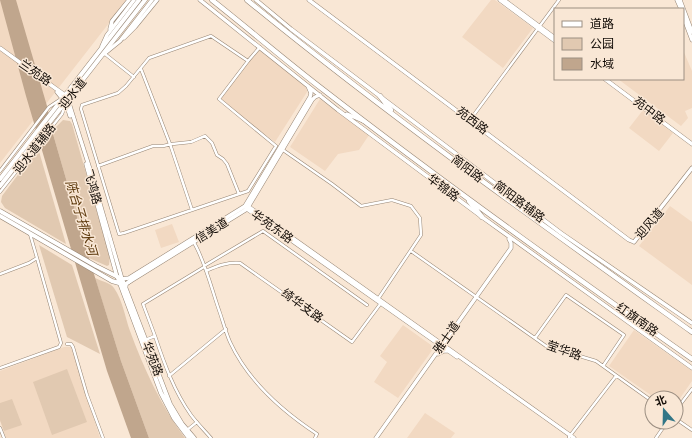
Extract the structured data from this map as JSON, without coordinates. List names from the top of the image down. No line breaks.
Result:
{"streets":{"highway":["简阳路","红旗南路"],"main road":["迎水道","华苑路"],"street":["兰苑路","苑中路","苑西路","迎水道辅路","飞鸿路","华锦路","简阳路辅路","迎风道","华苑东路","信美道","绮华支路","雅士道","莹华路"]},"crossings":[["兰苑路","迎水道"],["兰苑路","飞鸿路"],["迎水道","迎水道辅路"],["迎水道","飞鸿路"],["苑西路","迎风道"],["简阳路","红旗南路"],["飞鸿路","信美道"],["飞鸿路","华苑路"],["华锦路","信美道"],["华锦路","雅士道"],["华苑东路","信美道"],["华苑东路","绮华支路"],["华苑东路","雅士道"],["信美道","华苑路"],["雅士道","莹华路"]],"water":["陈台子排水河"],"legend":["道路","公园","水域"],"north":"top"}
